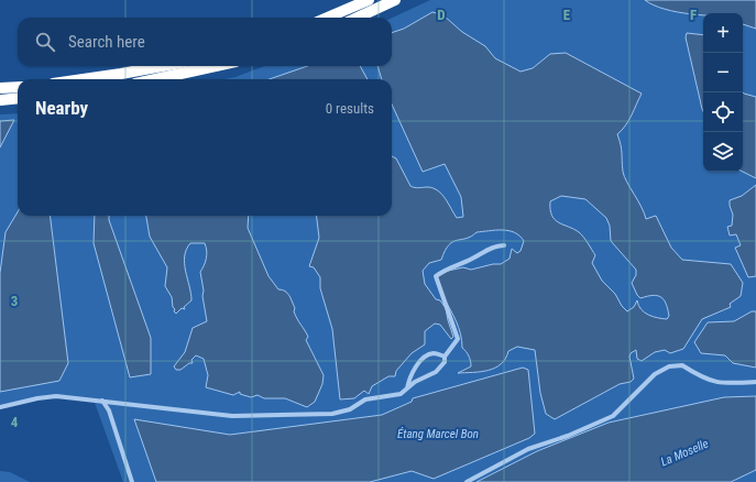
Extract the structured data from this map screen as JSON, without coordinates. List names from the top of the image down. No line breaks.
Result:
{"water":["Étang Marcel Bon","La Moselle"],"page":{"map_buttons":["+","−"],"search":"Search here","heading":["Nearby","0 results"]},"grid":{"columns":["D","E","F"],"rows":["3","4"]}}
